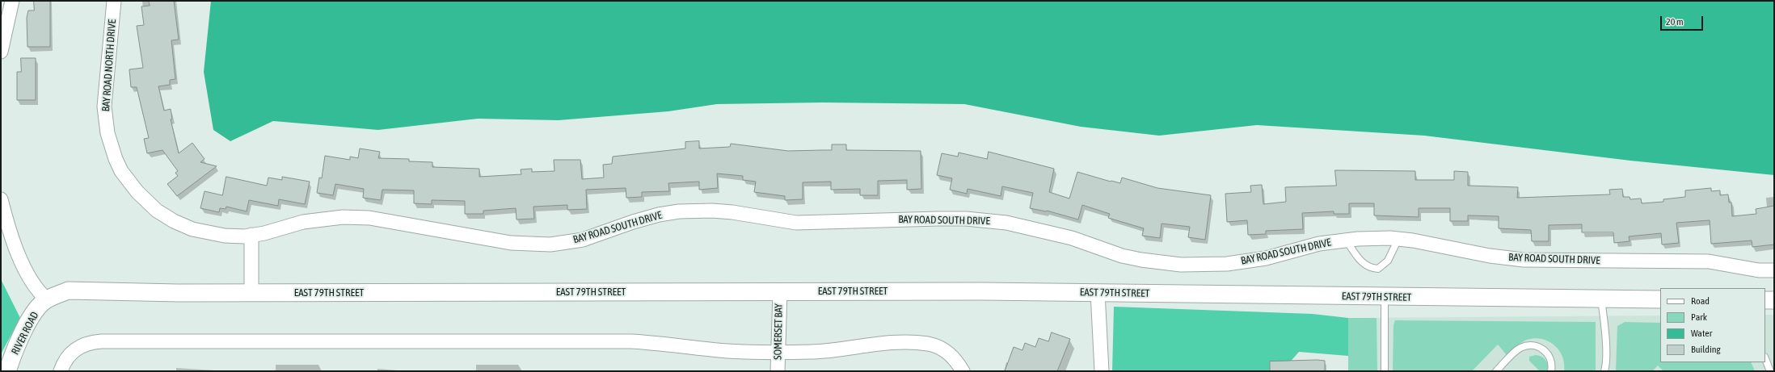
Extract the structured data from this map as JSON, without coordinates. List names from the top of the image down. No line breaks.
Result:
{"streets":{"street":["BAY ROAD NORTH DRIVE","BAY ROAD SOUTH DRIVE","EAST 79TH STREET","SOMERSET BAY","RIVER ROAD"]},"crossings":[["BAY ROAD NORTH DRIVE","BAY ROAD SOUTH DRIVE"],["EAST 79TH STREET","SOMERSET BAY"],["EAST 79TH STREET","RIVER ROAD"]],"legend":["Road","Park","Water","Building"],"scale_bar":"20 m"}
